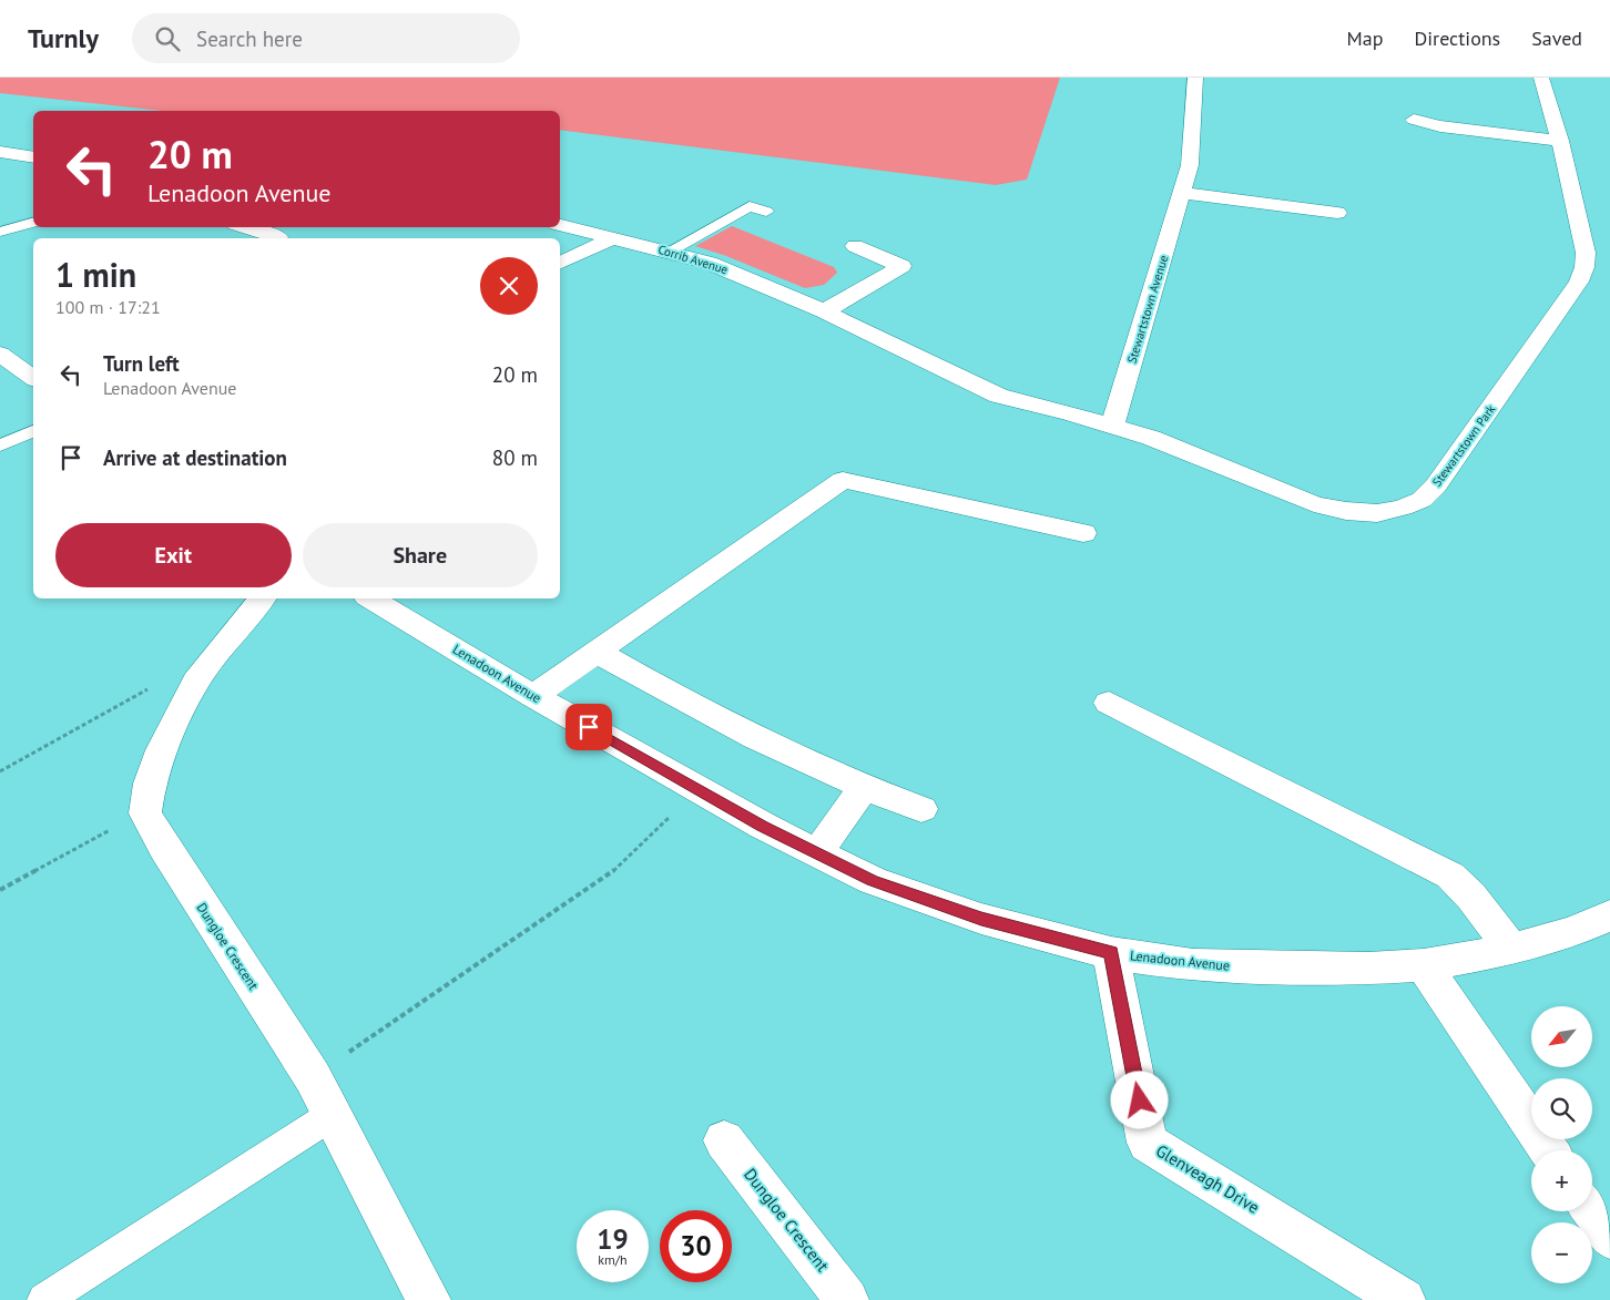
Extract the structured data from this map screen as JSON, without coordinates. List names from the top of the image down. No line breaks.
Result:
{"streets":{"street":["Corrib Avenue","Stewartstown Avenue","Stewartstown Park","Lenadoon Avenue","Dungloe Crescent","Glenveagh Drive"]},"crossings":[["Corrib Avenue","Stewartstown Park"],["Stewartstown Avenue","Stewartstown Park"],["Lenadoon Avenue","Glenveagh Drive"]],"north":"bottom left","page":{"header":"Turnly","search":"Search here","nav":["Map","Directions","Saved"],"turn":["20 m","Lenadoon Avenue"],"heading":["1 min","100 m · 17:21"],"list":[{"name":"Turn left","note":"Lenadoon Avenue","value":"20 m"},{"name":"Arrive at destination","value":"80 m"}],"buttons":["Exit","Share"],"map_buttons":["+","−"],"speed":"19 km/h","limit":"30"}}
